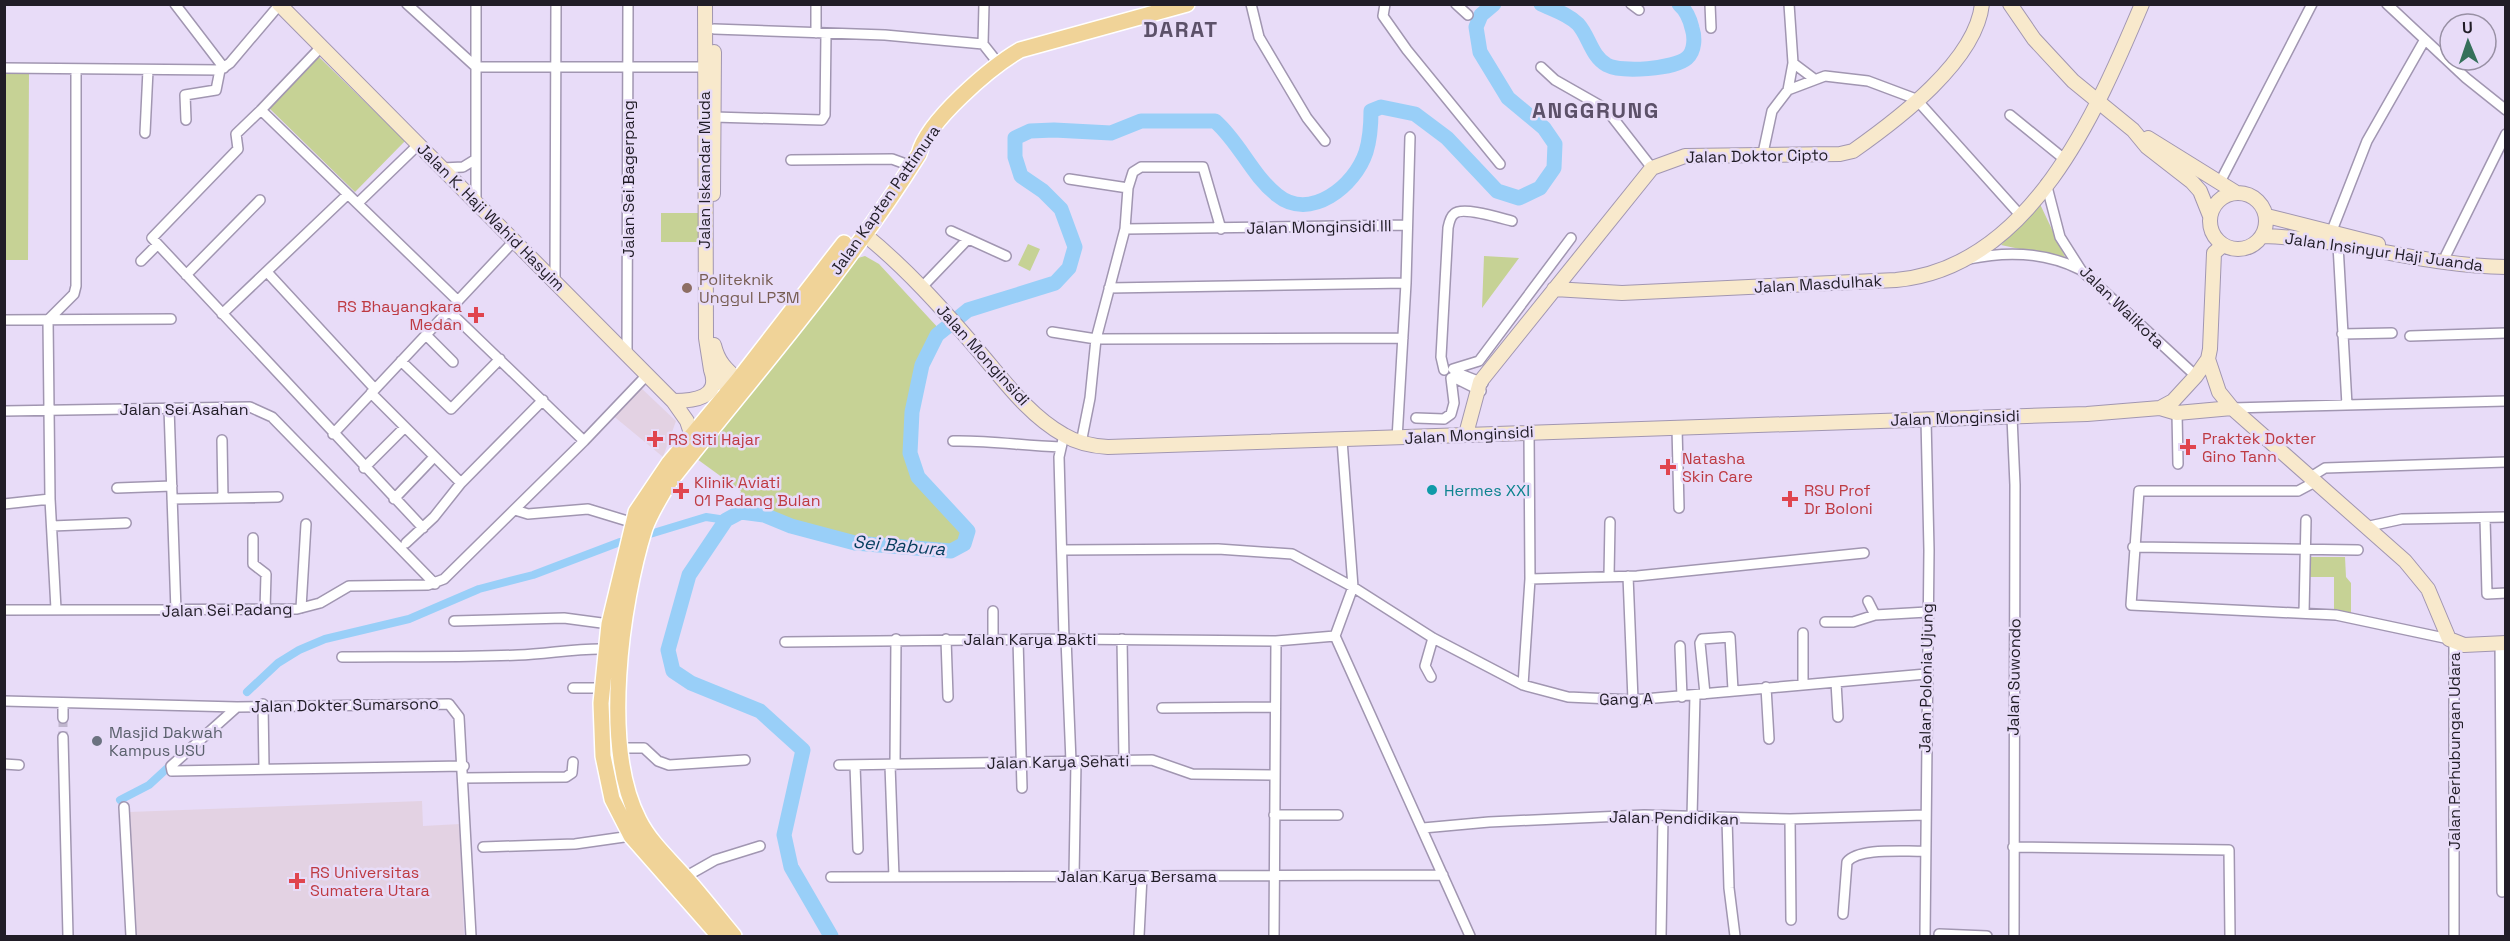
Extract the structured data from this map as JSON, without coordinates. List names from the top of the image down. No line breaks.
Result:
{"streets":{"main road":["Jalan Doktor Cipto","Jalan Iskandar Muda","Jalan Kapten Pattimura","Jalan K. Haji Wahid Hasyim","Jalan Insinyur Haji Juanda","Jalan Masdulhak","Jalan Monginsidi","Jalan Perhubungan Udara"],"street":["Jalan Sei Bagerpang","Jalan Monginsidi III","Jalan Walikota","Jalan Sei Asahan","Jalan Sei Padang","Jalan Karya Bakti","Jalan Suwondo","Jalan Polonia Ujung","Gang A","Jalan Dokter Sumarsono","Jalan Karya Sehati","Jalan Pendidikan","Jalan Karya Bersama"]},"crossings":[["Jalan Iskandar Muda","Jalan Kapten Pattimura"],["Jalan Sei Bagerpang","Jalan K. Haji Wahid Hasyim"],["Jalan Kapten Pattimura","Jalan Monginsidi"],["Jalan Monginsidi III","Jalan Monginsidi"],["Jalan Masdulhak","Jalan Walikota"],["Jalan Monginsidi","Jalan Suwondo"],["Jalan Monginsidi","Jalan Polonia Ujung"],["Jalan Monginsidi","Jalan Perhubungan Udara"],["Jalan Sei Asahan","Jalan Sei Padang"],["Jalan Polonia Ujung","Gang A"],["Jalan Polonia Ujung","Jalan Pendidikan"]],"districts":["DARAT","ANGGRUNG"],"water":["Sei Babura"],"places":{"other":["Politeknik Unggul LP3M","Hermes XXI","Masjid Dakwah Kampus USU"],"health":["RS Bhayangkara Medan","RS Siti Hajar","Praktek Dokter Gino Tann","Natasha Skin Care","Klinik Aviati 01 Padang Bulan","RSU Prof Dr Boloni","RS Universitas Sumatera Utara"]},"north":"top"}
